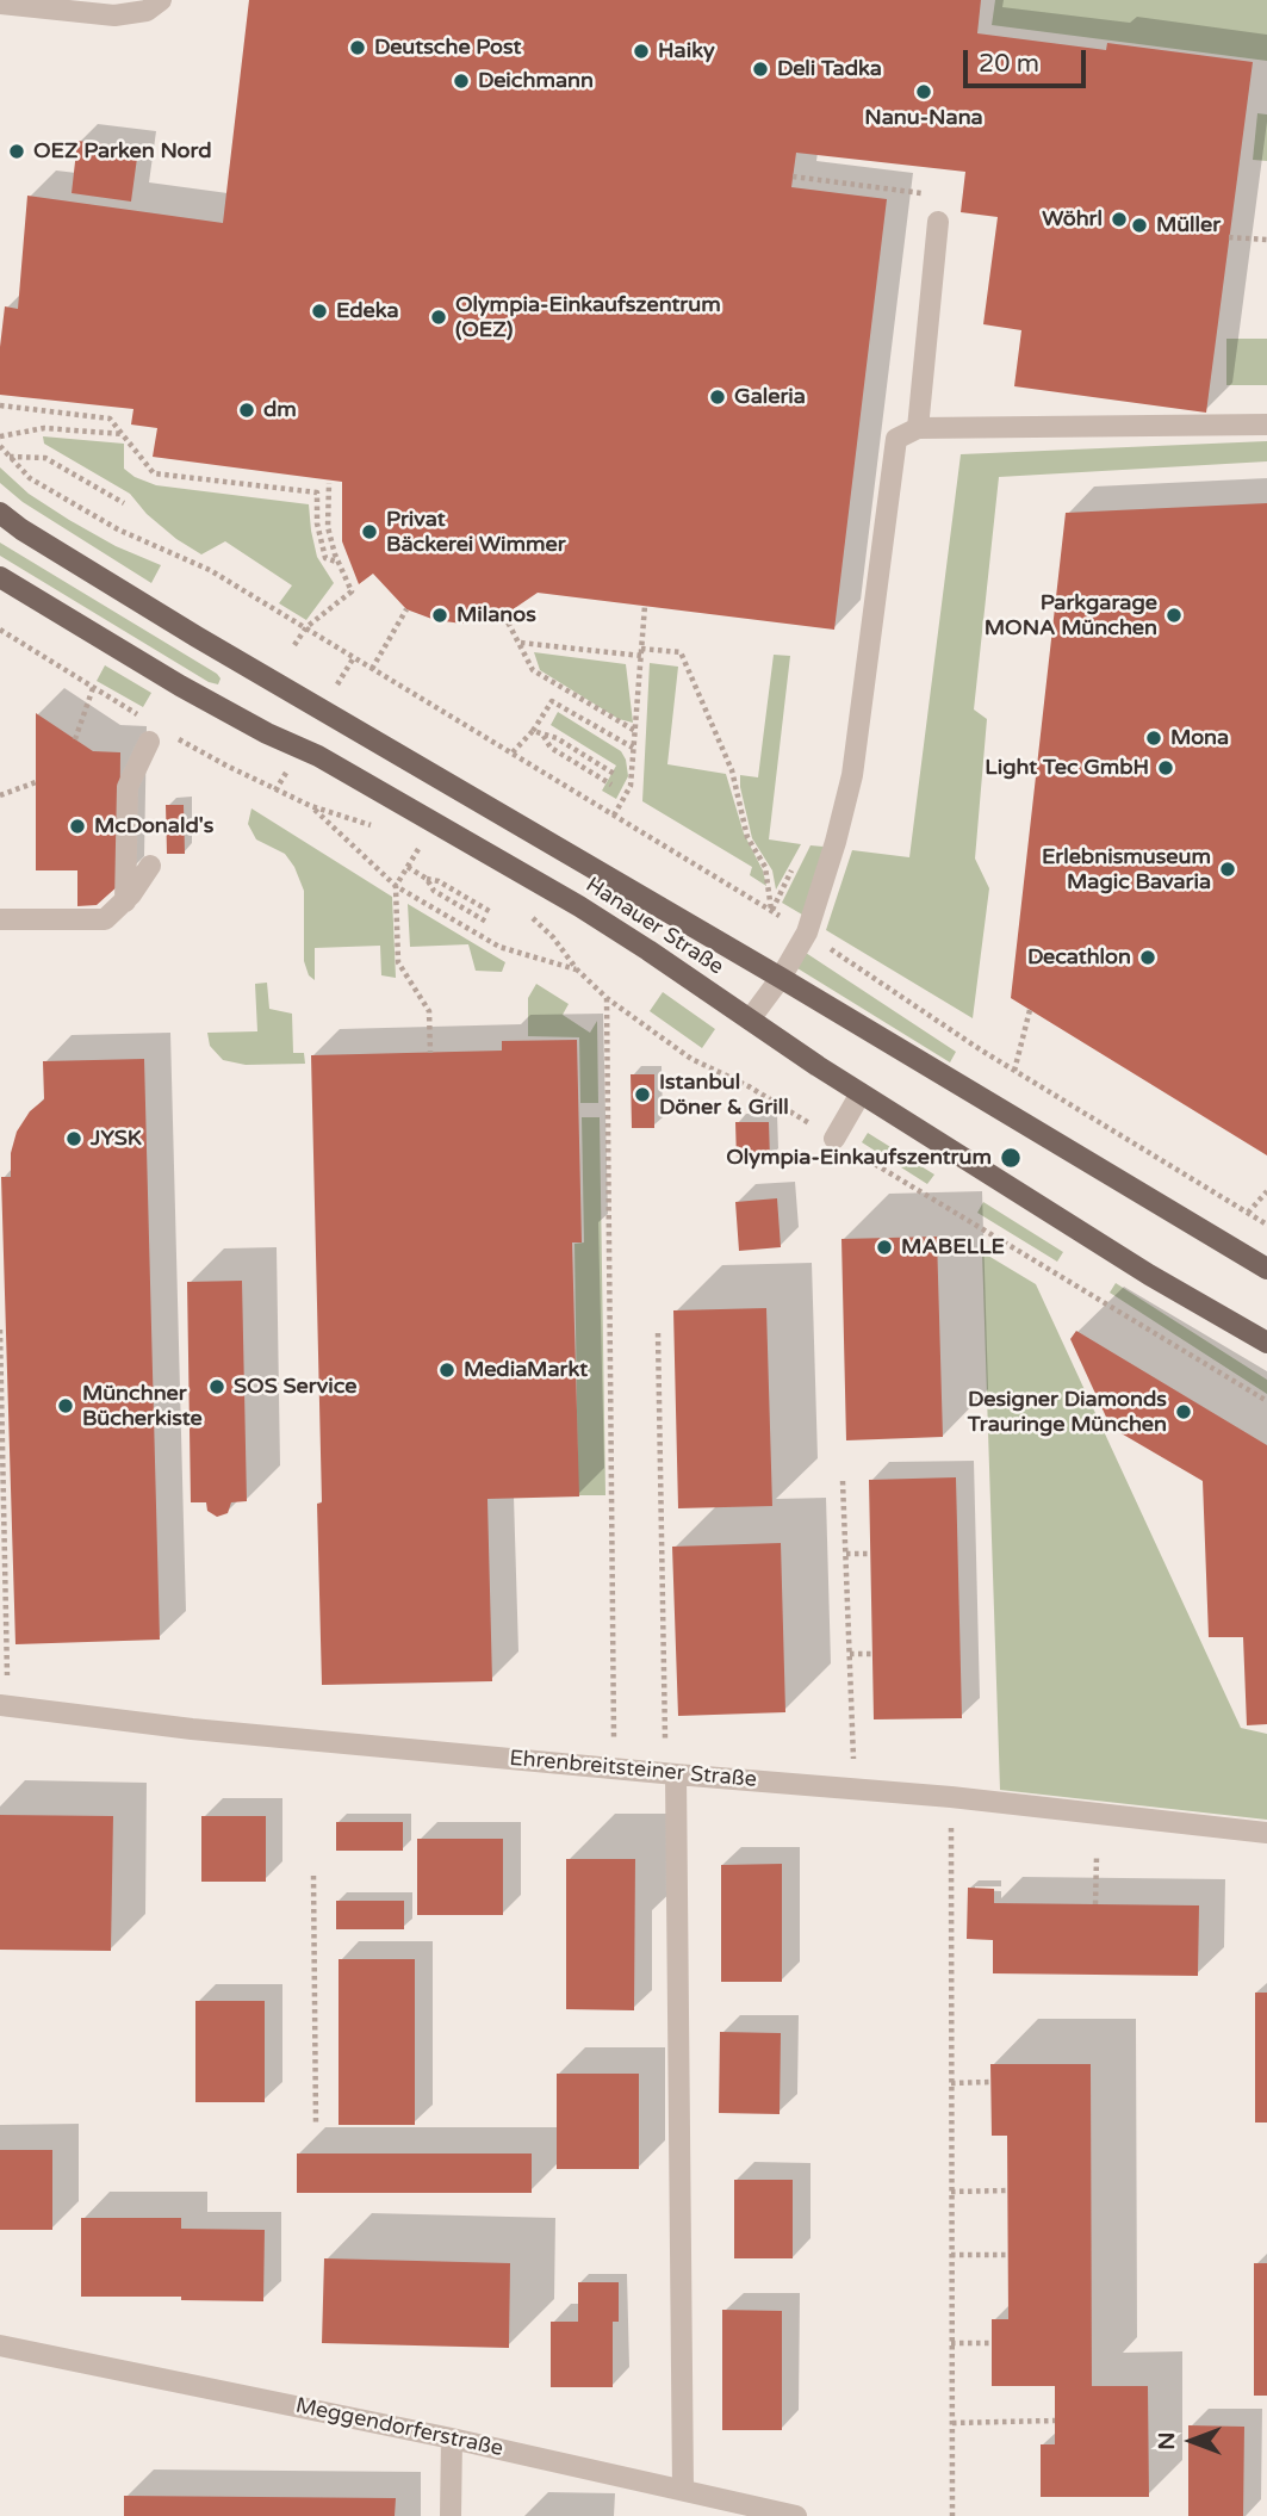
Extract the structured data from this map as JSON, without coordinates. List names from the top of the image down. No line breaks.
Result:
{"streets":{"main road":["Hanauer Straße"],"street":["Ehrenbreitsteiner Straße","Meggendorferstraße"]},"places":["Deutsche Post","Haiky","Deli Tadka","Deichmann","Nanu-Nana","OEZ Parken Nord","Wöhrl","Müller","Edeka","Olympia-Einkaufszentrum (OEZ)","Galeria","dm","Privat Bäckerei Wimmer","Milanos","Parkgarage MONA München","Mona","Light Tec GmbH","McDonald's","Erlebnismuseum Magic Bavaria","Decathlon","Istanbul Döner & Grill","JYSK","Olympia-Einkaufszentrum","MABELLE","MediaMarkt","SOS Service","Münchner Bücherkiste","Designer Diamonds Trauringe München"],"scale_bar":"20 m","north":"left"}
